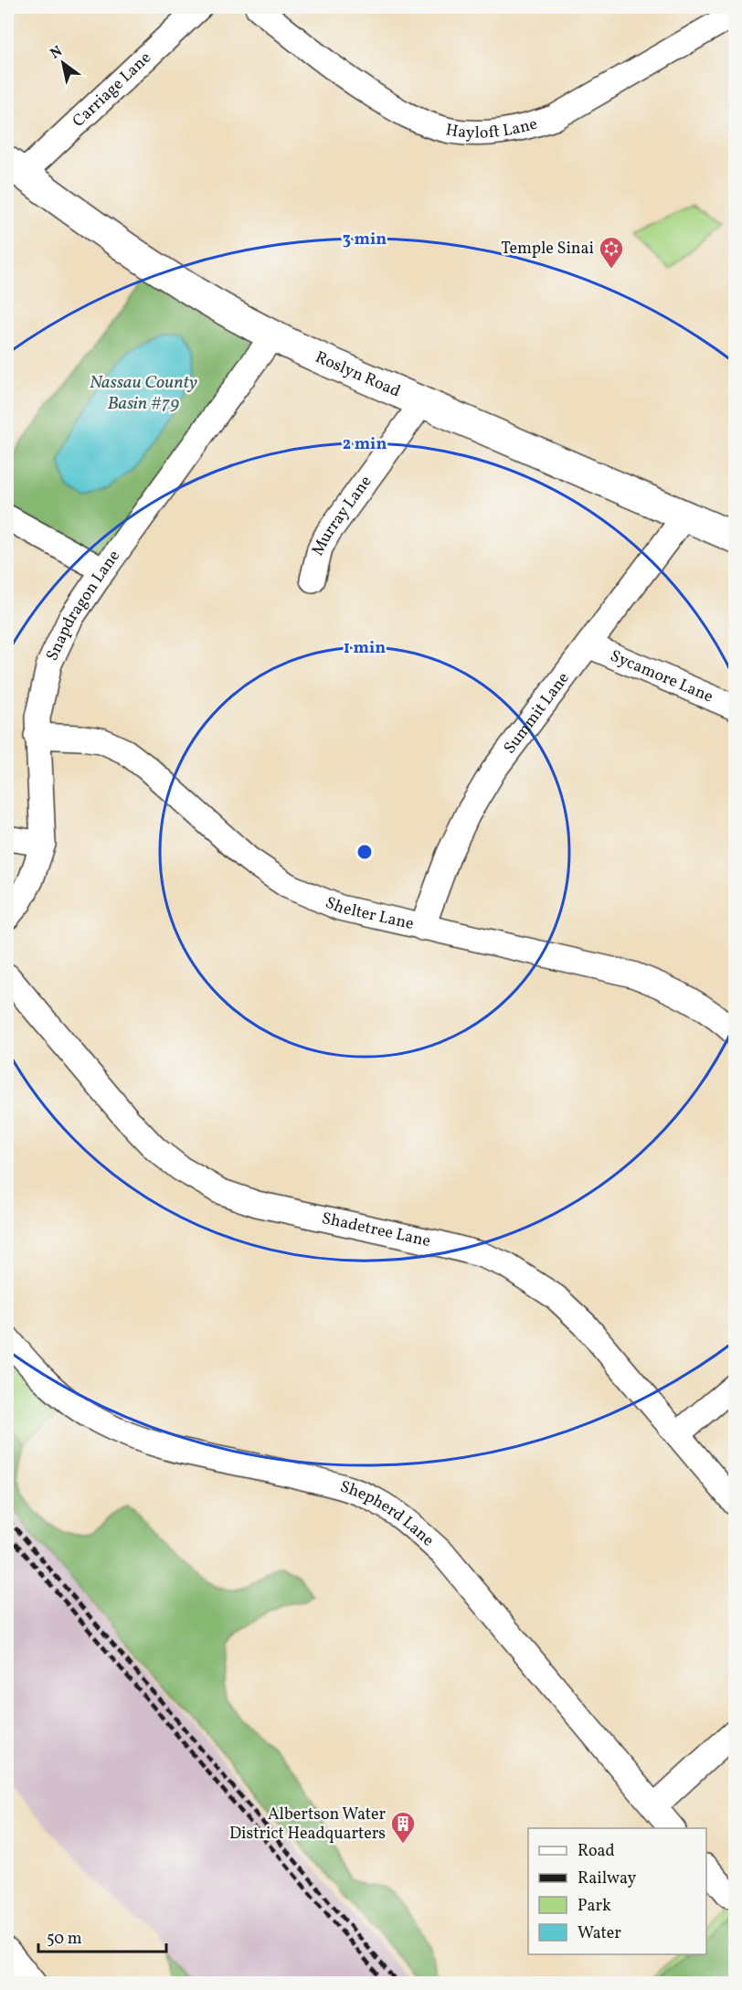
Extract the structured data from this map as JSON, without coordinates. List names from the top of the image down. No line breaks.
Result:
{"streets":{"main road":["Roslyn Road"],"street":["Carriage Lane","Hayloft Lane","Murray Lane","Snapdragon Lane","Sycamore Lane","Summit Lane","Shelter Lane","Shadetree Lane","Shepherd Lane"]},"crossings":[["Carriage Lane","Roslyn Road"],["Roslyn Road","Murray Lane"],["Roslyn Road","Snapdragon Lane"],["Roslyn Road","Summit Lane"],["Snapdragon Lane","Shelter Lane"],["Sycamore Lane","Summit Lane"],["Summit Lane","Shelter Lane"]],"water":["Nassau County Basin #79"],"places":{"synagogue":["Temple Sinai"],"building":["Albertson Water District Headquarters"]},"legend":["Road","Railway","Park","Water"],"scale_bar":"50 m","north":"top left","rings":["3 min","2 min","1 min"]}
